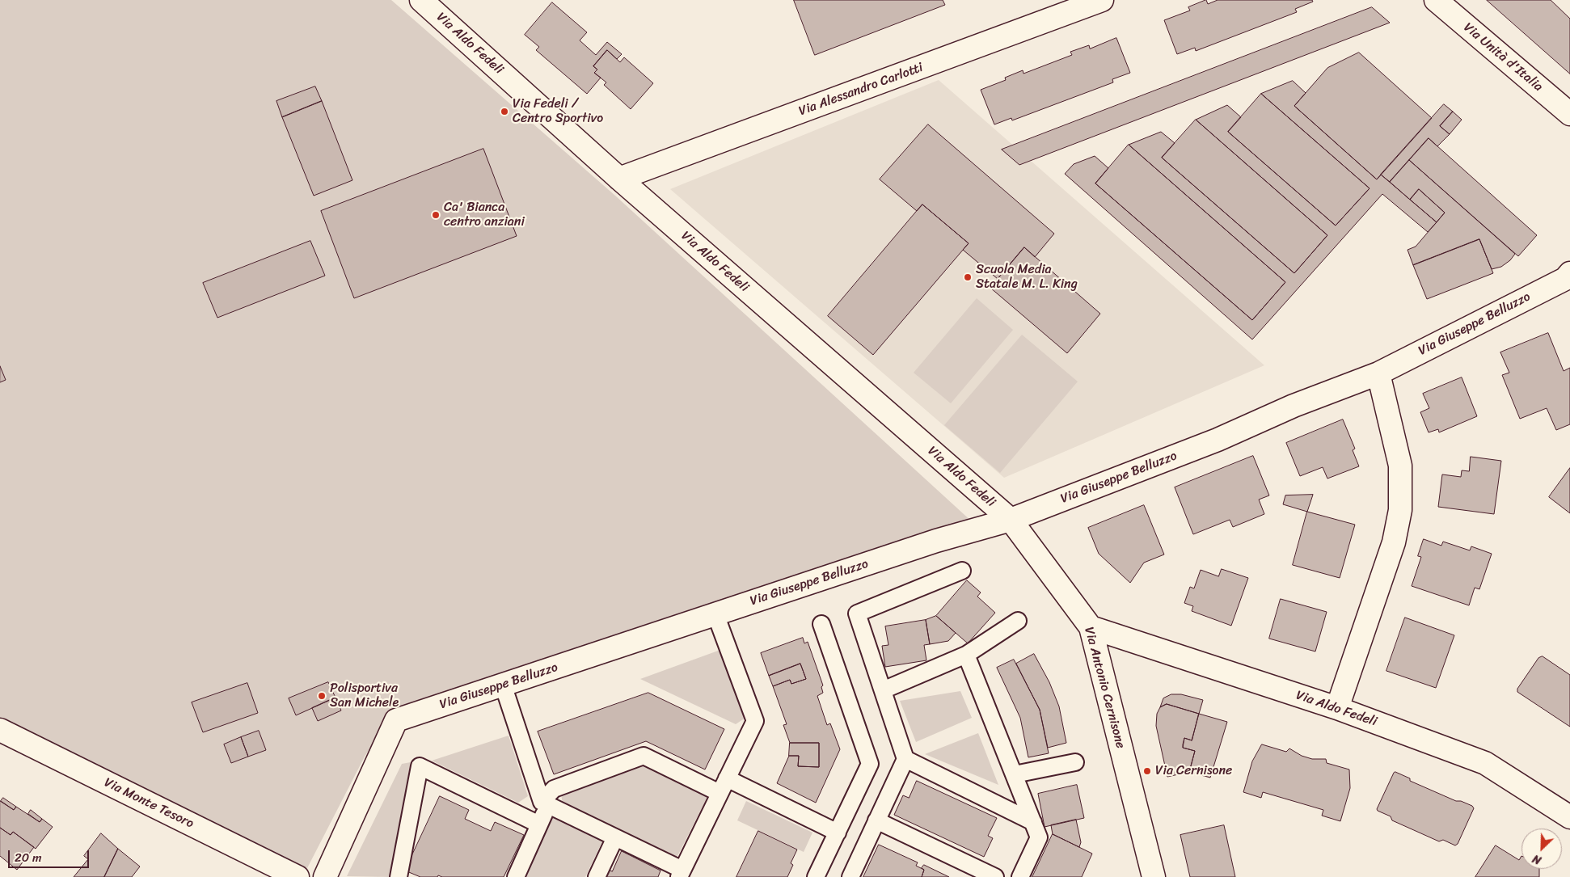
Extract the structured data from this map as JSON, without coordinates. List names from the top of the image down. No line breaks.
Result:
{"streets":{"street":["Via Aldo Fedeli","Via Unità d'Italia","Via Alessandro Carlotti","Via Giuseppe Belluzzo","Via Antonio Cernisone","Via Monte Tesoro"]},"crossings":[["Via Aldo Fedeli","Via Alessandro Carlotti"],["Via Aldo Fedeli","Via Giuseppe Belluzzo"],["Via Aldo Fedeli","Via Antonio Cernisone"],["Via Giuseppe Belluzzo","Via Antonio Cernisone"]],"places":["Via Fedeli / Centro Sportivo","Ca' Bianca centro anziani","Scuola Media Statale M. L. King","Polisportiva San Michele","Via Cernisone"],"scale_bar":"20 m","north":"bottom left"}
